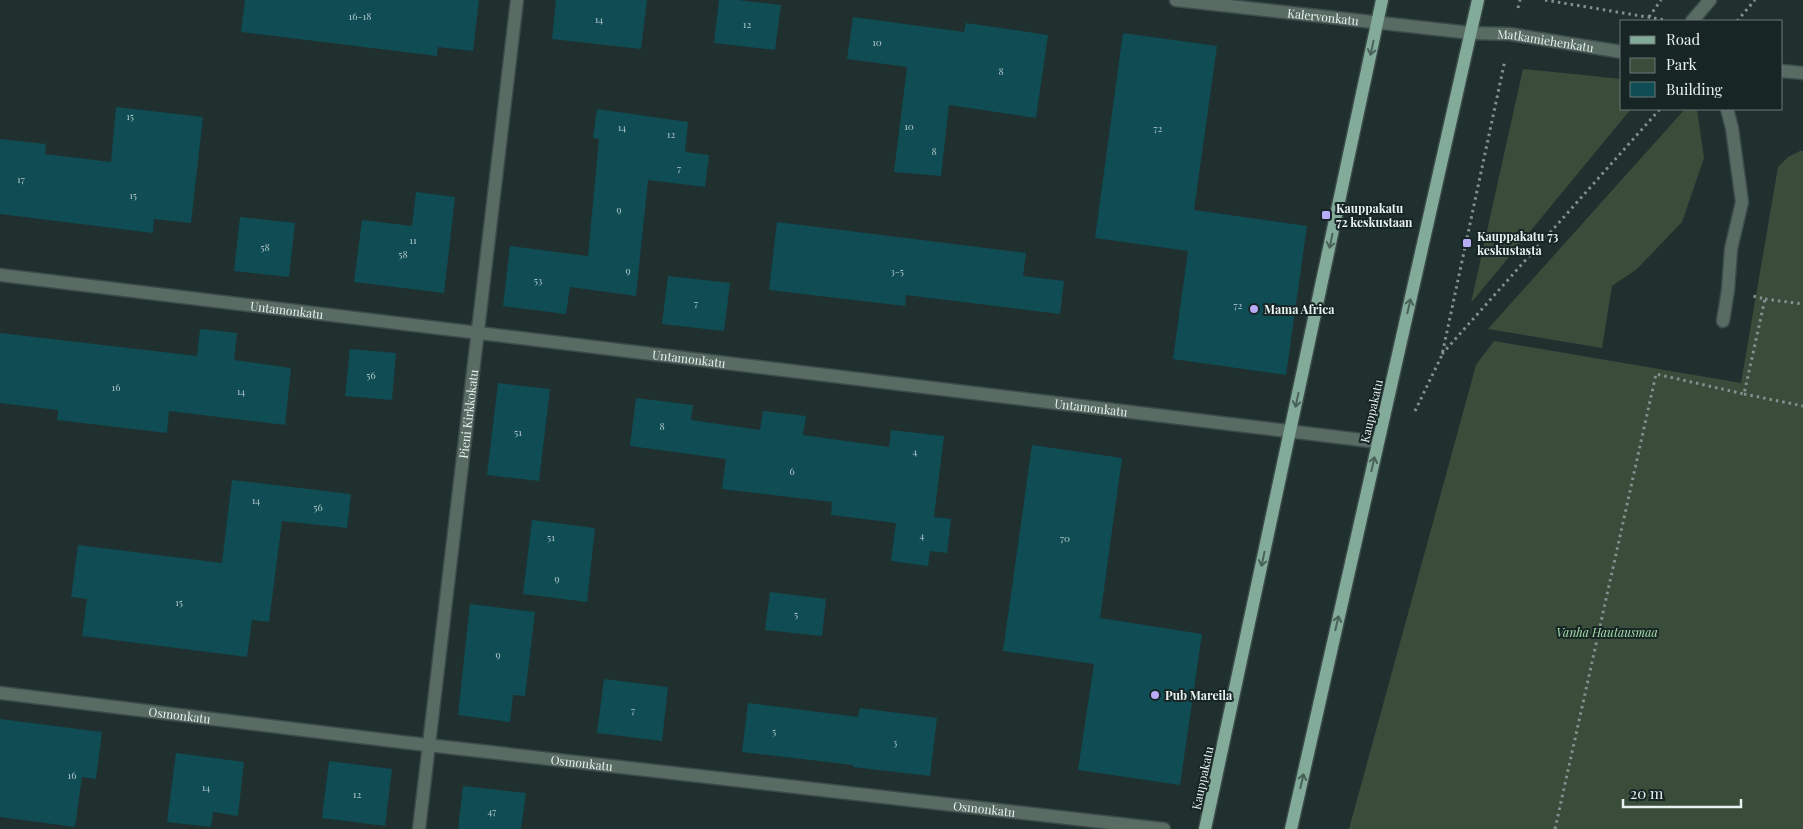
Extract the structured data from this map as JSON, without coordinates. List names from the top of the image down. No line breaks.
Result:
{"streets":{"main road":["Kauppakatu"],"street":["Kalervonkatu","Matkamiehenkatu","Untamonkatu","Pieni Kirkkokatu","Osmonkatu"]},"crossings":[["Kalervonkatu","Matkamiehenkatu"],["Kalervonkatu","Kauppakatu"],["Matkamiehenkatu","Kauppakatu"],["Untamonkatu","Kauppakatu"],["Untamonkatu","Pieni Kirkkokatu"],["Pieni Kirkkokatu","Osmonkatu"]],"parks":["Vanha Hautausmaa"],"places":{"transit":["Kauppakatu 72 keskustaan","Kauppakatu 73 keskustasta"],"other":["Mama Africa","Pub Mareila"]},"house_numbers":["16-18","14","12","10","8","15","10","14","72","12","8","7","17","15","9","11","58","58","9","3-5","53","7","72","56","16","14","8","51","4","6","14","56","4","51","70","9","15","5","9","7","5","3","16","14","12","47"],"legend":["Road","Park","Building"],"scale_bar":"20 m"}
